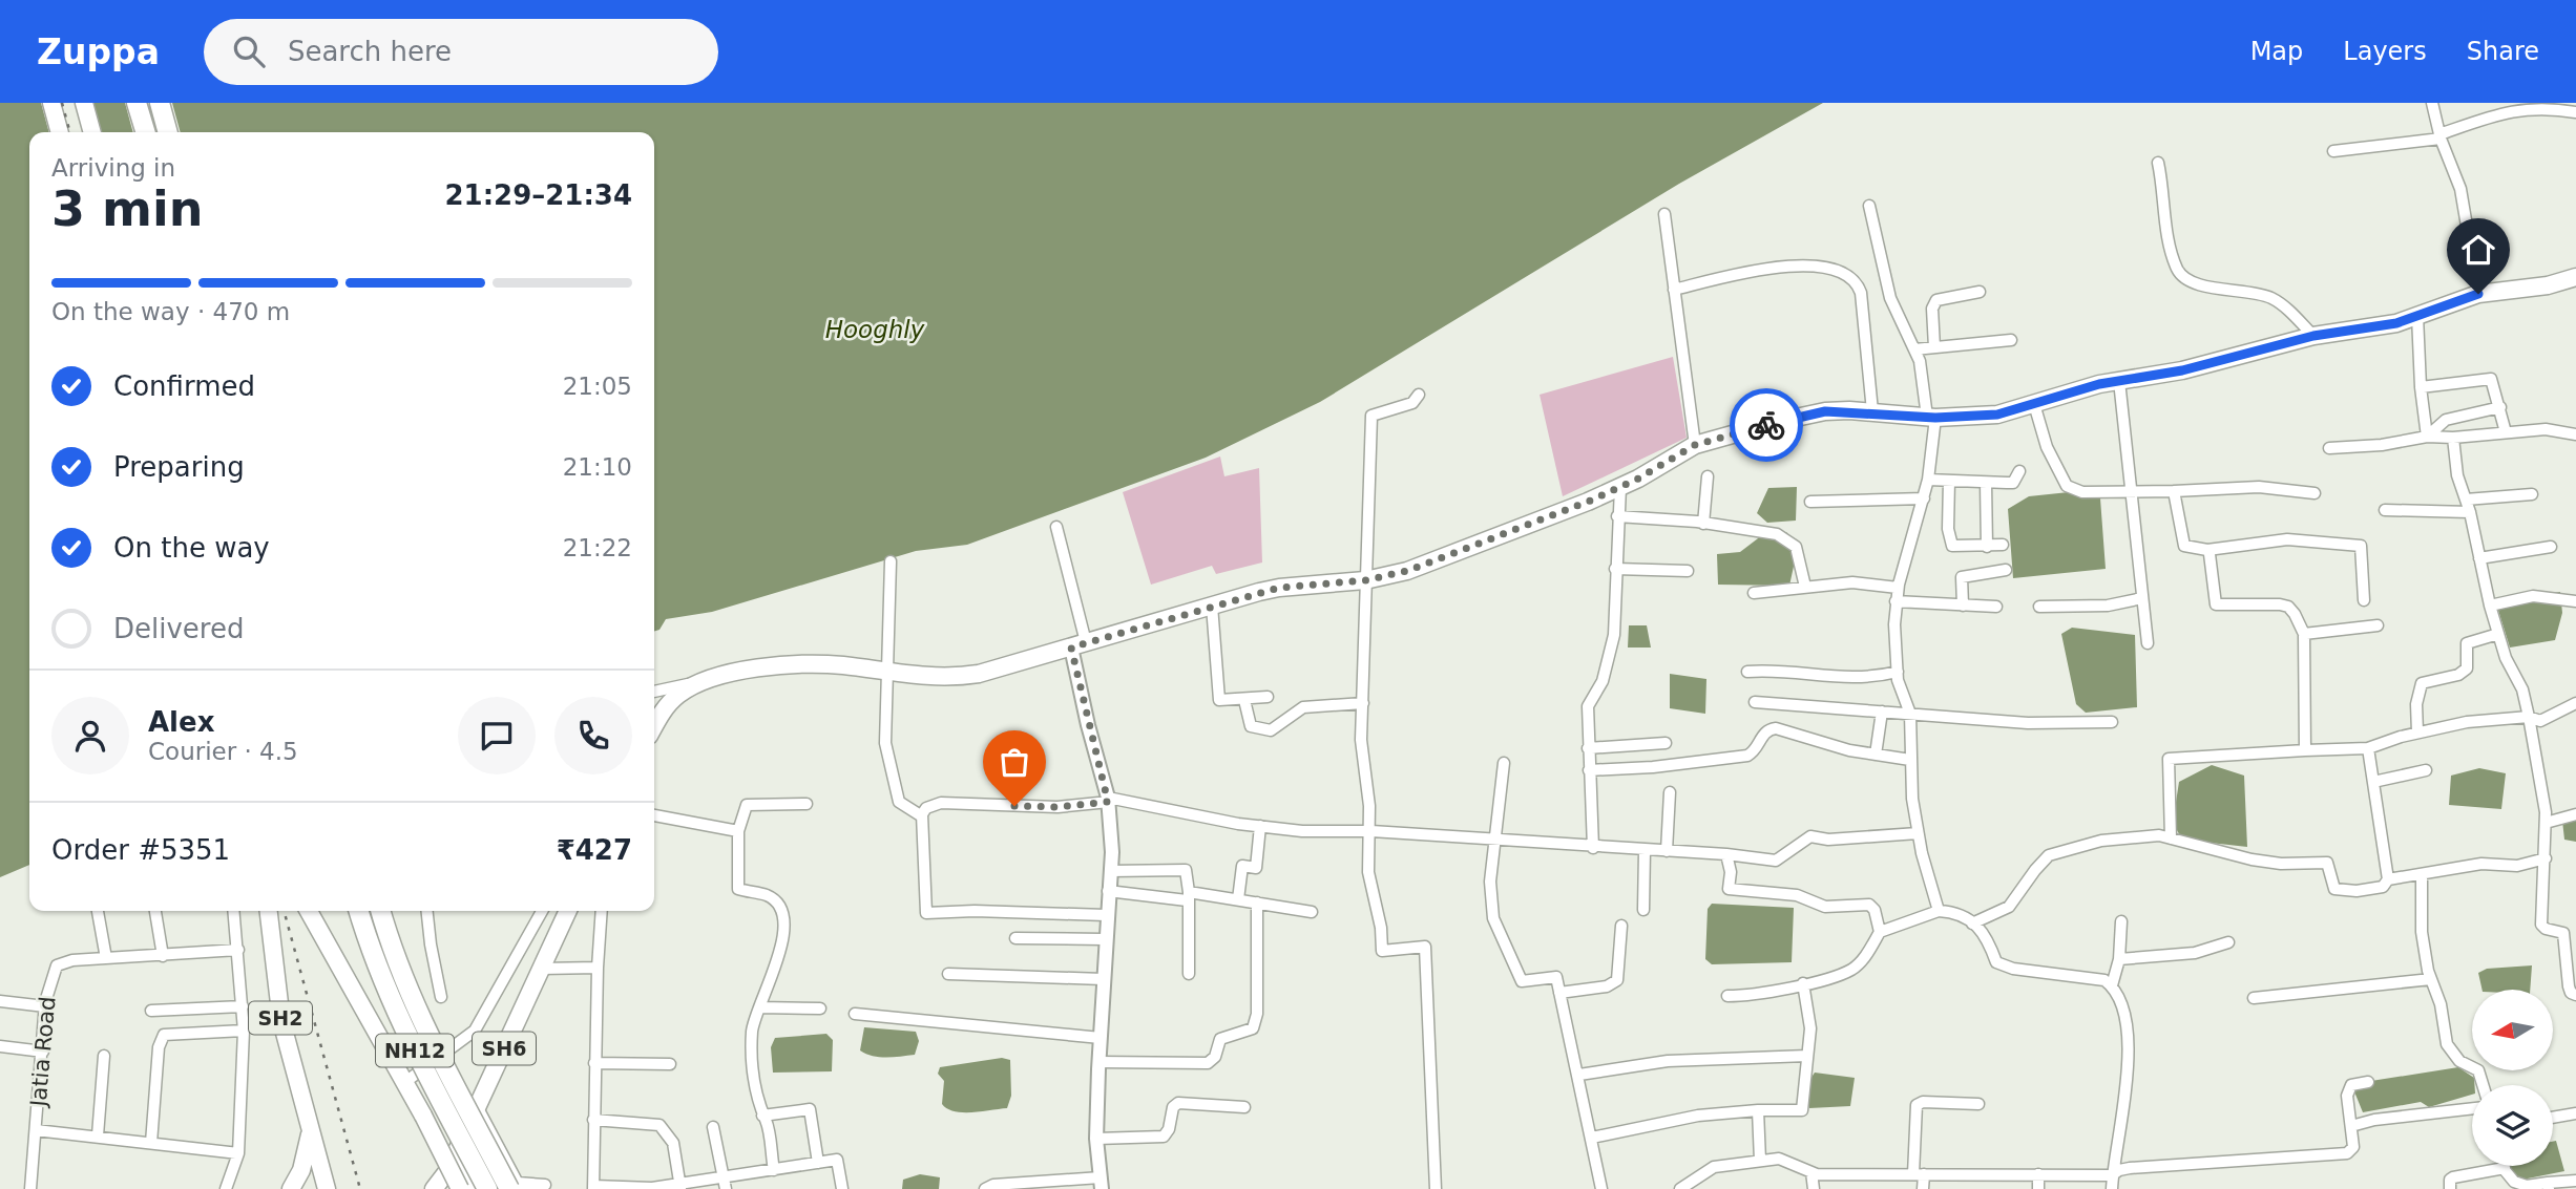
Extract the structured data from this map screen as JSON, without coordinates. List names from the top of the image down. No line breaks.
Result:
{"streets":{"highway":["NH12"],"main road":["SH2","SH6"],"street":["Jatia Road"]},"water":["Hooghly"],"north":"left","page":{"header":"Zuppa","search":"Search here","nav":["Map","Layers","Share"],"heading":["3 min","Arriving in","21:29–21:34"],"panel":["Alex","Courier · 4.5","Order #5351","₹427"],"bar":"On the way · 470 m","list":[["Confirmed","21:05"],["Preparing","21:10"],["On the way","21:22"],"Delivered"]}}
